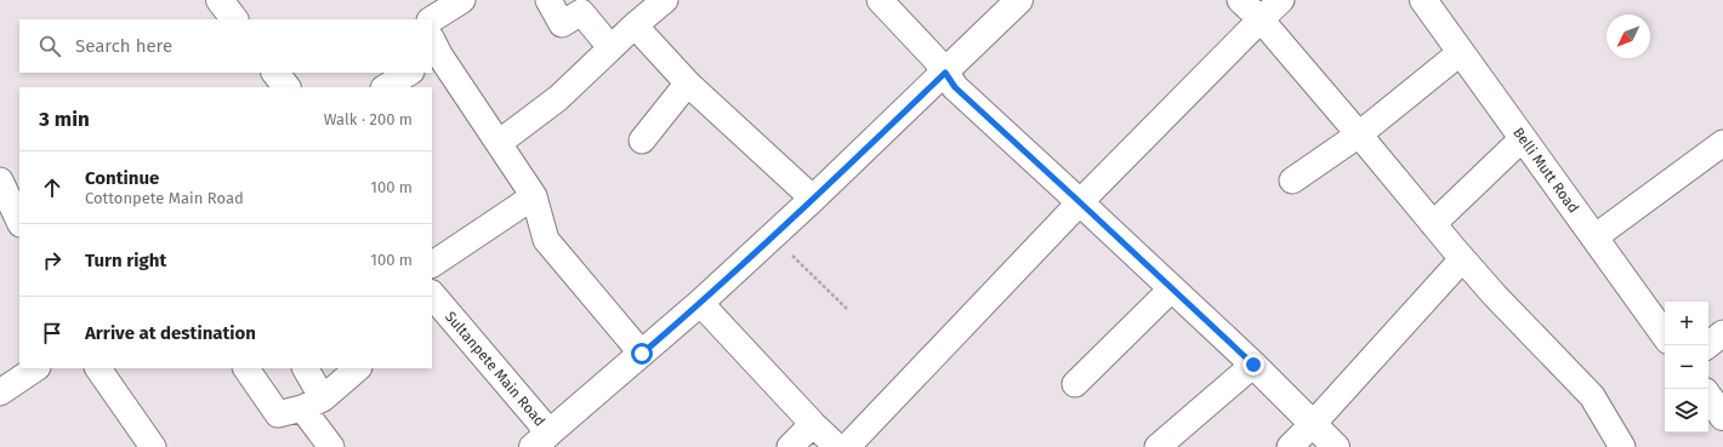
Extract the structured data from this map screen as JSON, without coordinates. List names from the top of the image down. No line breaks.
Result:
{"streets":{"street":["Belli Mutt Road","Sultanpete Main Road"]},"north":"bottom left","page":{"search":"Search here","heading":["3 min","Walk · 200 m"],"list":[["Continue","Cottonpete Main Road","100 m"],["Turn right","100 m"],"Arrive at destination"],"map_buttons":["+","−"]}}
